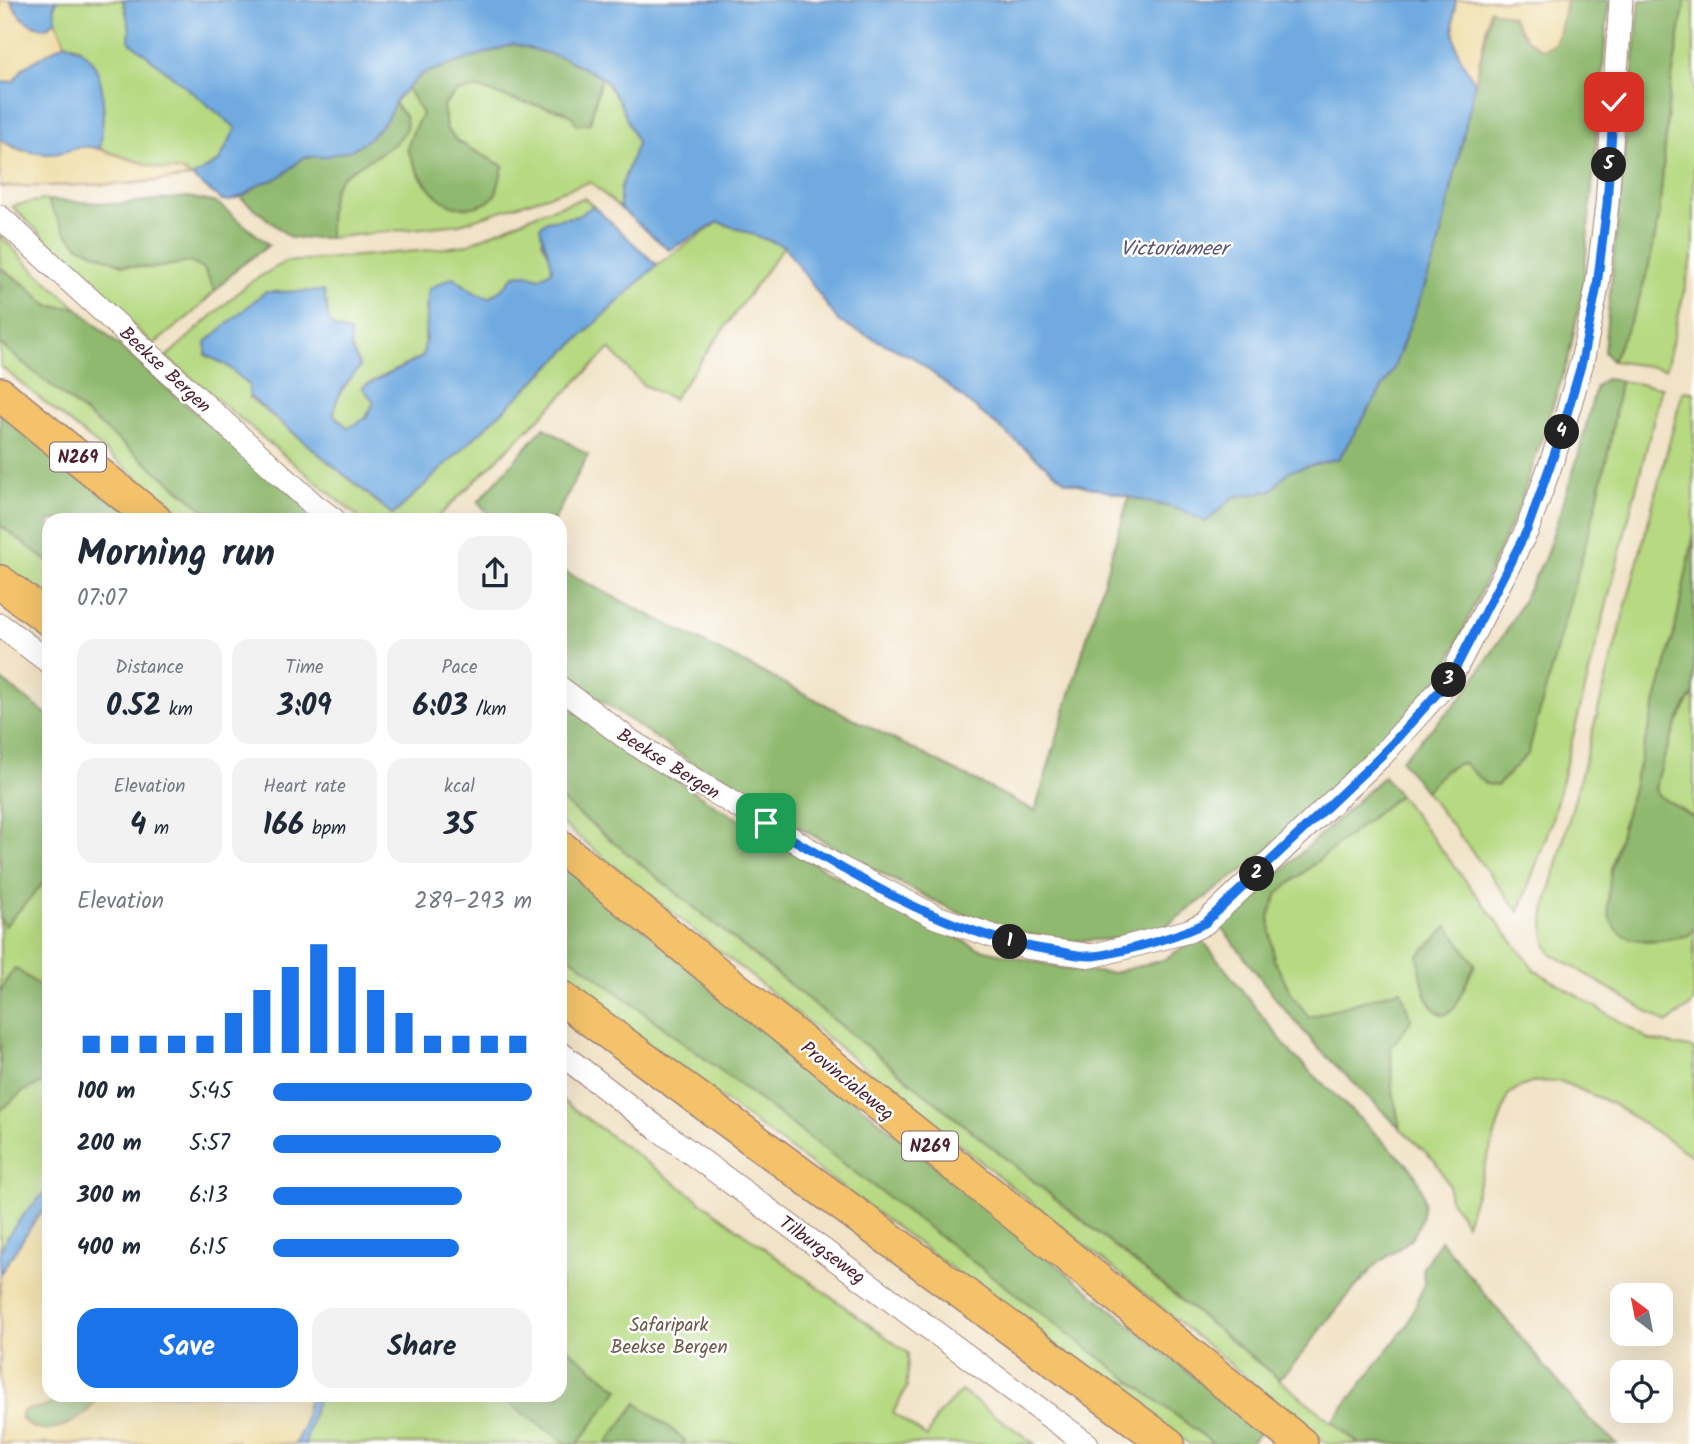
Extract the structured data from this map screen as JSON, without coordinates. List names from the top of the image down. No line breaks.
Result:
{"streets":{"highway":["N269","Provincialeweg"],"street":["Beekse Bergen","Tilburgseweg"]},"water":["Victoriameer"],"parks":["Safaripark Beekse Bergen"],"north":"top left","page":{"pins":["5","4","3","2","1"],"heading":["Morning run","07:07"],"stats":[["Distance","0.52 km"],["Time","3:09"],["Pace","6:03 /km"],["Elevation","4 m"],["Heart rate","166 bpm"],["kcal","35"]],"chart":["Elevation","289–293 m"],"list":[{"name":"100 m","note":"5:45"},{"name":"200 m","note":"5:57"},{"name":"300 m","note":"6:13"},{"name":"400 m","note":"6:15"}],"buttons":["Save","Share"]}}
